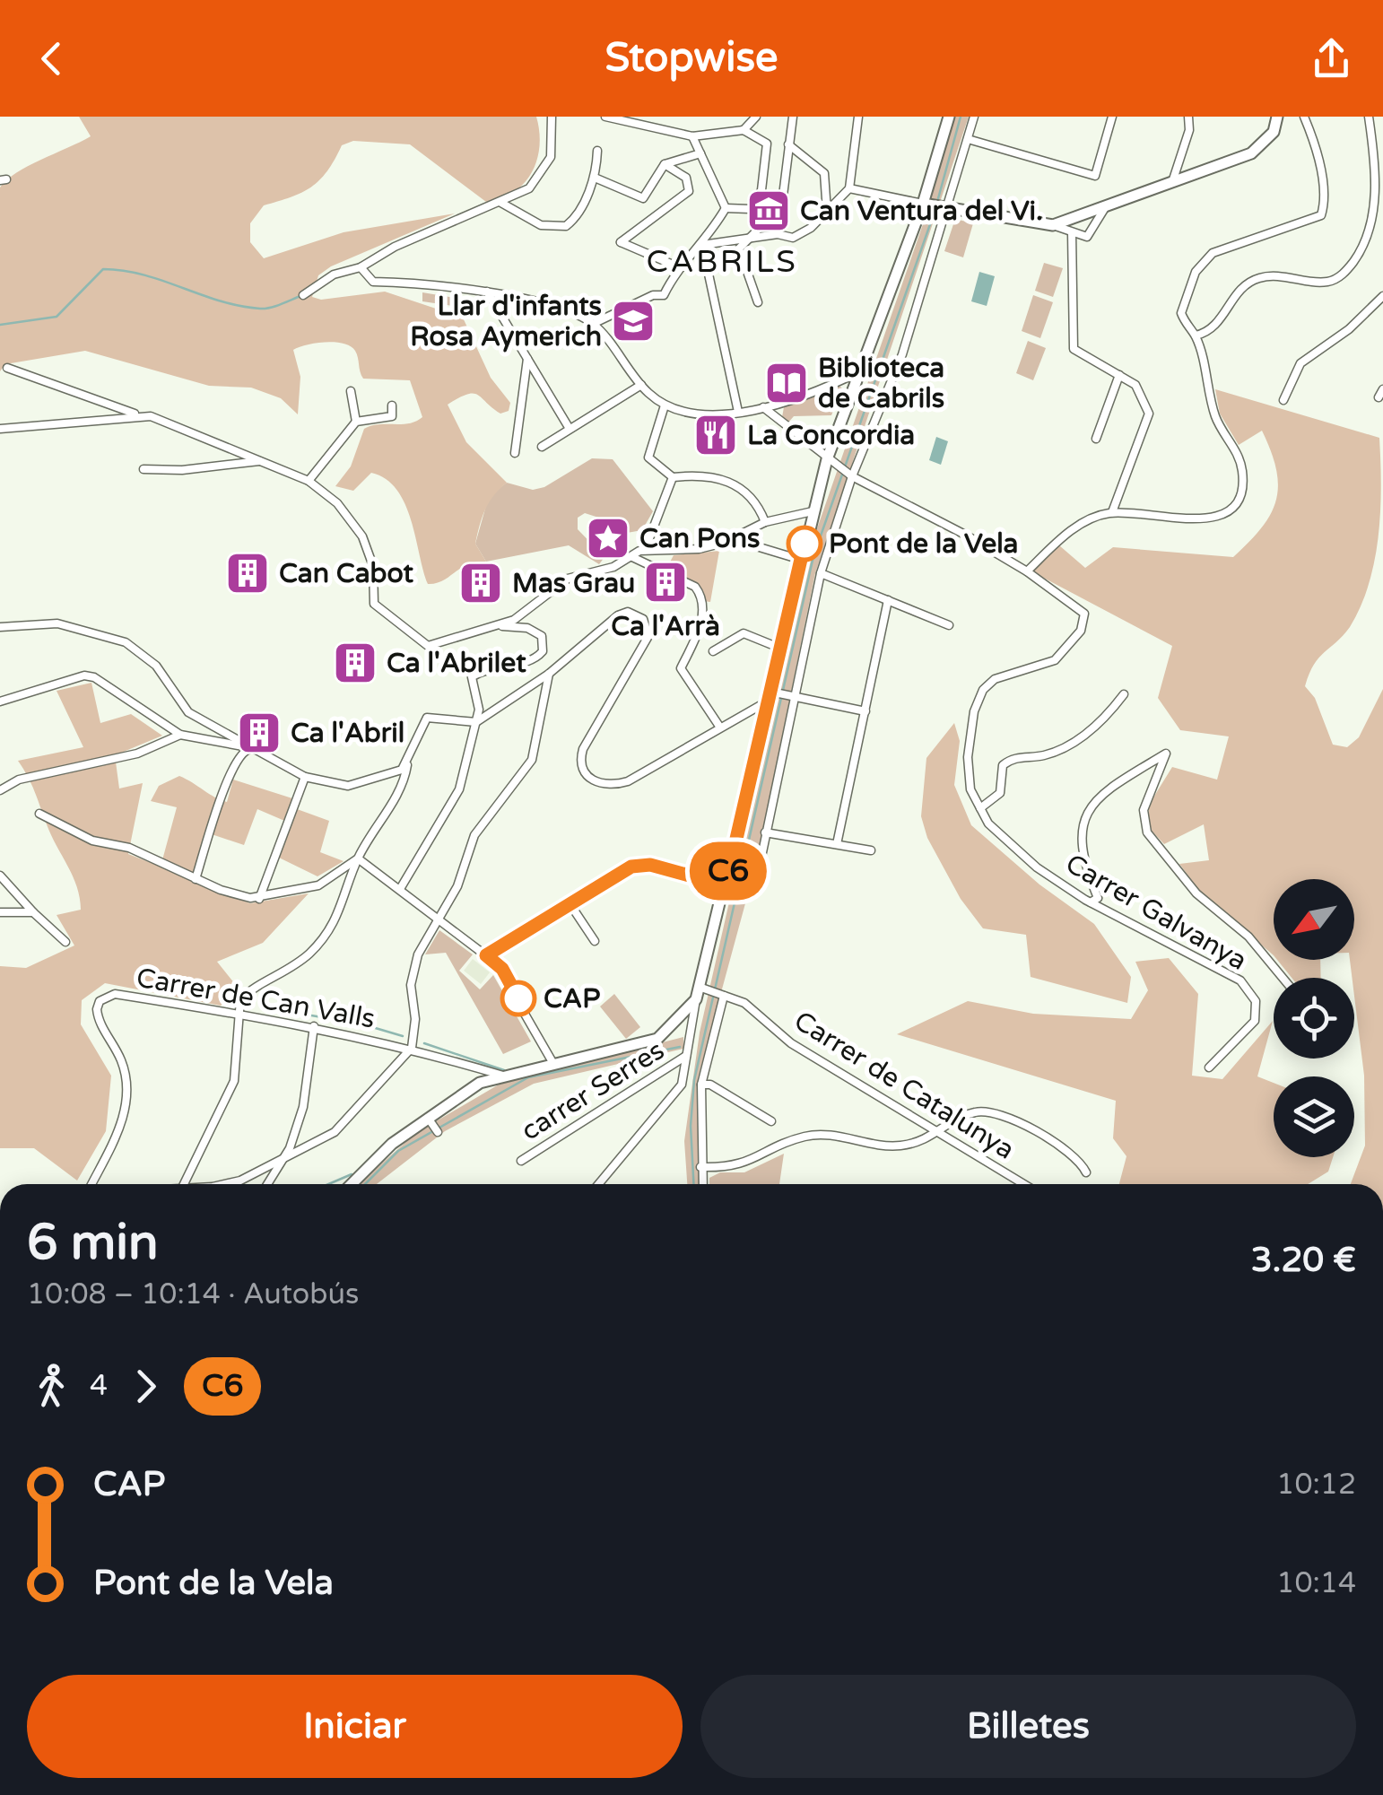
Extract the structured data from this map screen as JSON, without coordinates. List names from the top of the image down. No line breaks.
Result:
{"streets":{"street":["Carrer Galvanya","Carrer de Can Valls","Carrer de Catalunya","carrer Serres"]},"districts":["CABRILS"],"places":{"museum":["Can Ventura del Vi."],"school or university":["Llar d'infants Rosa Aymerich"],"library":["Biblioteca de Cabrils"],"restaurant":["La Concordia"],"place":["Can Pons"],"other":["Pont de la Vela","CAP"],"building":["Can Cabot","Ca l'Arrà","Mas Grau","Ca l'Abrilet","Ca l'Abril"]},"lines":["bus line C6"],"north":"bottom left","page":{"header":"Stopwise","on_map":"C6","heading":["6 min","10:08 – 10:14 · Autobús","3.20 €"],"legs":["4","C6"],"list":[{"name":"CAP","value":"10:12"},{"name":"Pont de la Vela","value":"10:14"}],"buttons":["Iniciar","Billetes"]}}
